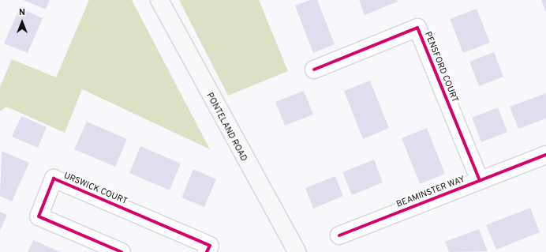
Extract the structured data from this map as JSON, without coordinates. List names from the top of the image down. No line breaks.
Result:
{"streets":{"main road":["PONTELAND ROAD"],"street":["PENSFORD COURT","URSWICK COURT","BEAMINSTER WAY"]},"crossings":[["PENSFORD COURT","BEAMINSTER WAY"]],"north":"top"}
